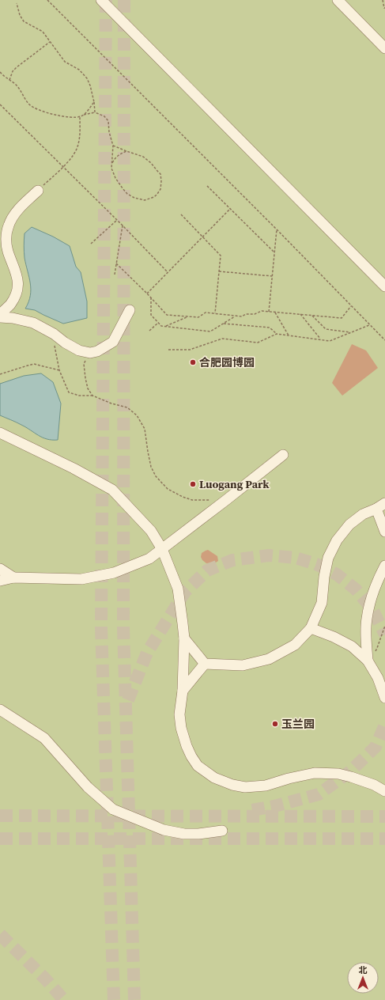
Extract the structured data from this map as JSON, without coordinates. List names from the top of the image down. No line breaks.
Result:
{"places":["合肥园博园","Luogang Park","玉兰园"],"north":"top"}
